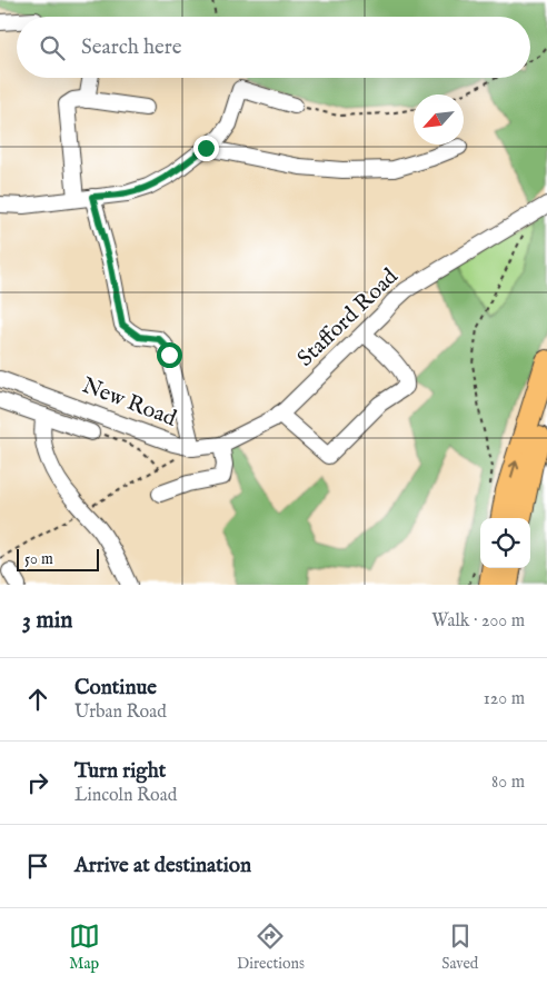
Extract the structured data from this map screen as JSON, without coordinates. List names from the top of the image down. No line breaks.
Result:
{"streets":{"street":["Stafford Road","New Road"]},"crossings":[["Stafford Road","New Road"]],"scale_bar":"50 m","north":"bottom left","page":{"search":"Search here","scale":"50 m","heading":["3 min","Walk · 200 m"],"list":[["Continue","Urban Road","120 m"],["Turn right","Lincoln Road","80 m"],"Arrive at destination"],"nav":["Map","Directions","Saved"]}}
